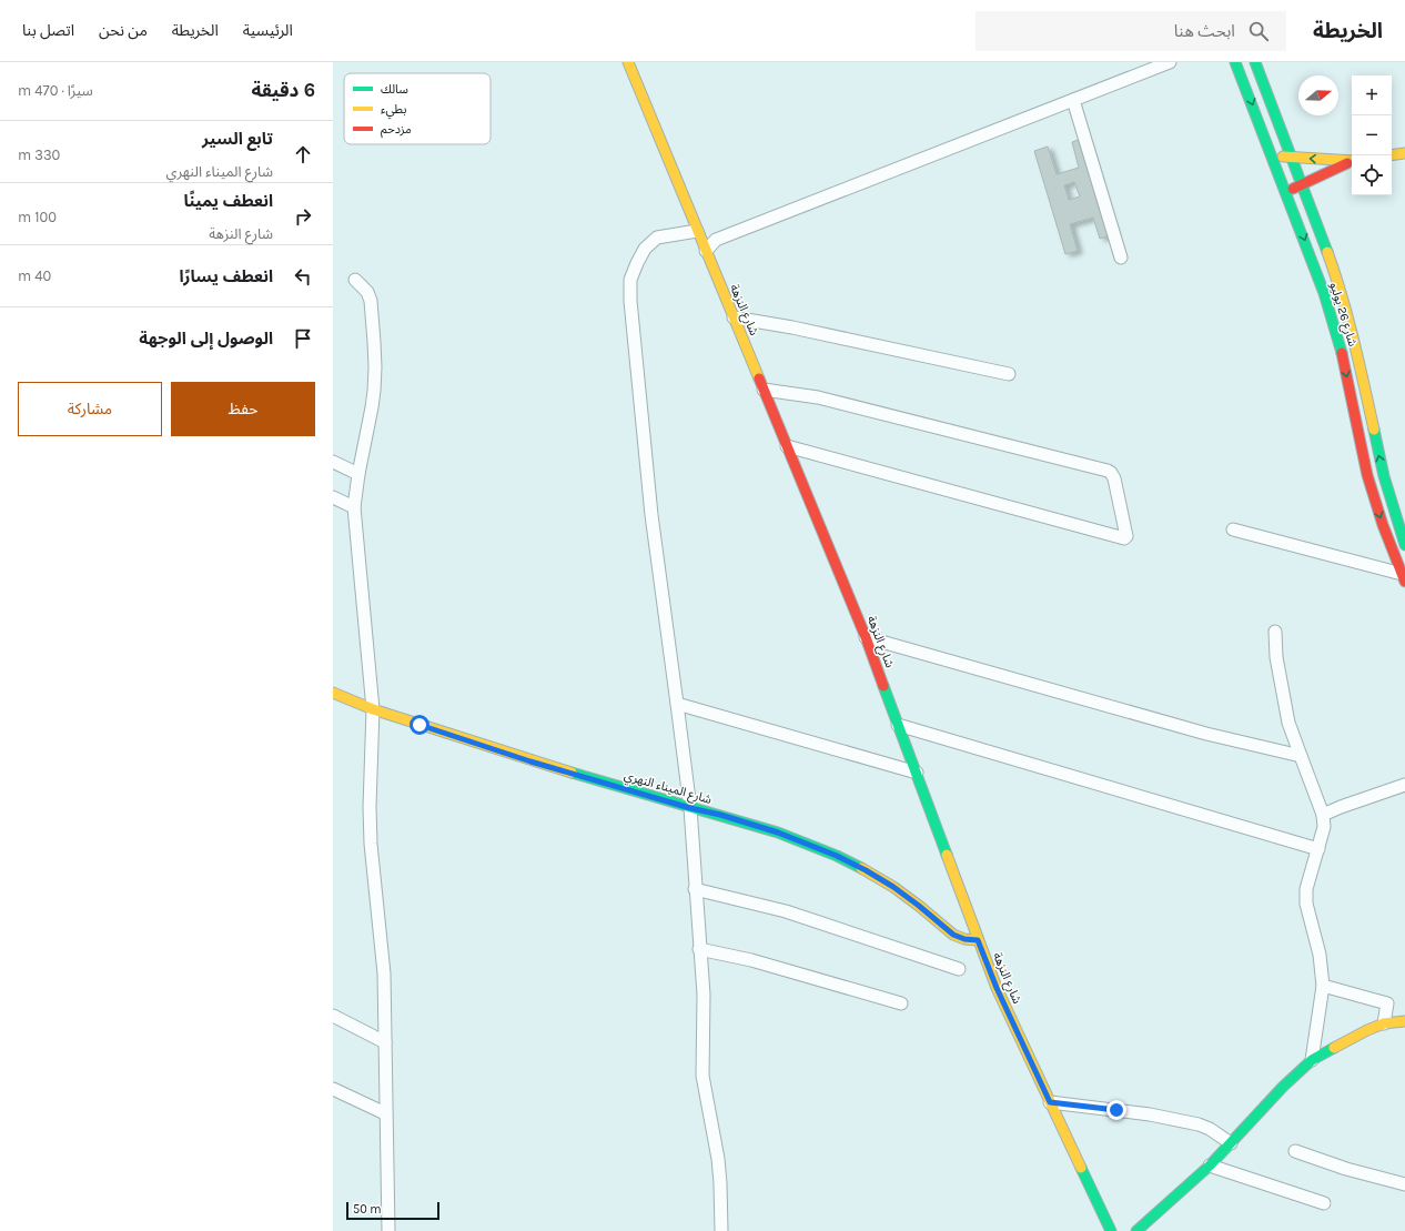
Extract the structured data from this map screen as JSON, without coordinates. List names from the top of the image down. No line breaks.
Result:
{"streets":{"main road":["شارع النزهة","شارع 26 يوليو","شارع الميناء النهري"]},"crossings":[["شارع النزهة","شارع الميناء النهري"]],"legend":["سالك","بطيء","مزدحم"],"scale_bar":"50 m","north":"right","page":{"header":"الخريطة","search":"ابحث هنا","nav":["الرئيسية","الخريطة","من نحن","اتصل بنا"],"heading":["6 دقيقة","سيرًا · 470 m"],"map_buttons":["+","−"],"list":[["تابع السير","شارع الميناء النهري","330 m"],["انعطف يمينًا","شارع النزهة","100 m"],["انعطف يسارًا","40 m"],"الوصول إلى الوجهة"],"buttons":["حفظ","مشاركة"],"scale":"50 m"}}
